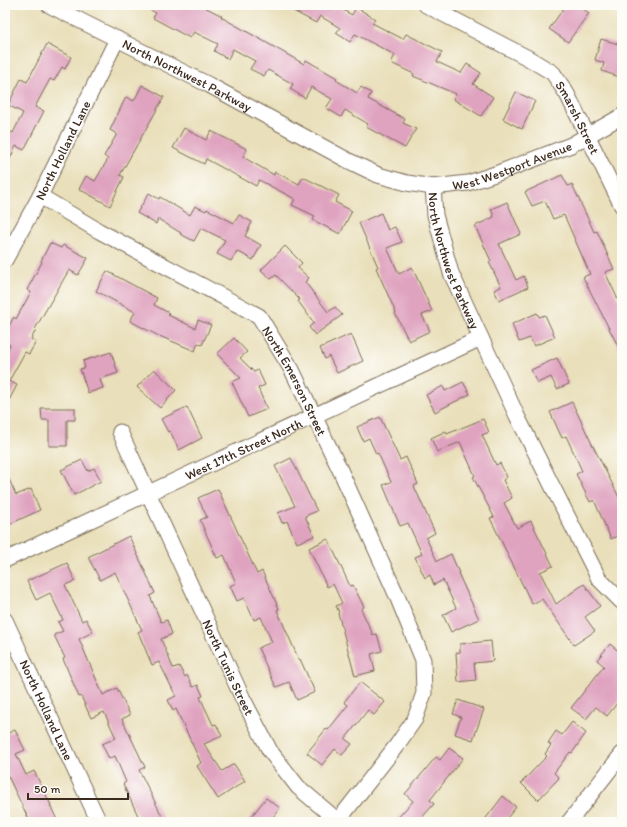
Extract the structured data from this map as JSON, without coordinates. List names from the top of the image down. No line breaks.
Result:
{"streets":{"street":["North Northwest Parkway","Smarsh Street","North Holland Lane","West Westport Avenue","North Emerson Street","West 17th Street North","North Tunis Street"]},"crossings":[["North Northwest Parkway","North Holland Lane"],["North Northwest Parkway","West Westport Avenue"],["North Northwest Parkway","West 17th Street North"],["Smarsh Street","West Westport Avenue"],["North Holland Lane","North Emerson Street"],["North Emerson Street","West 17th Street North"],["North Emerson Street","North Tunis Street"],["West 17th Street North","North Tunis Street"]],"scale_bar":"50 m"}
